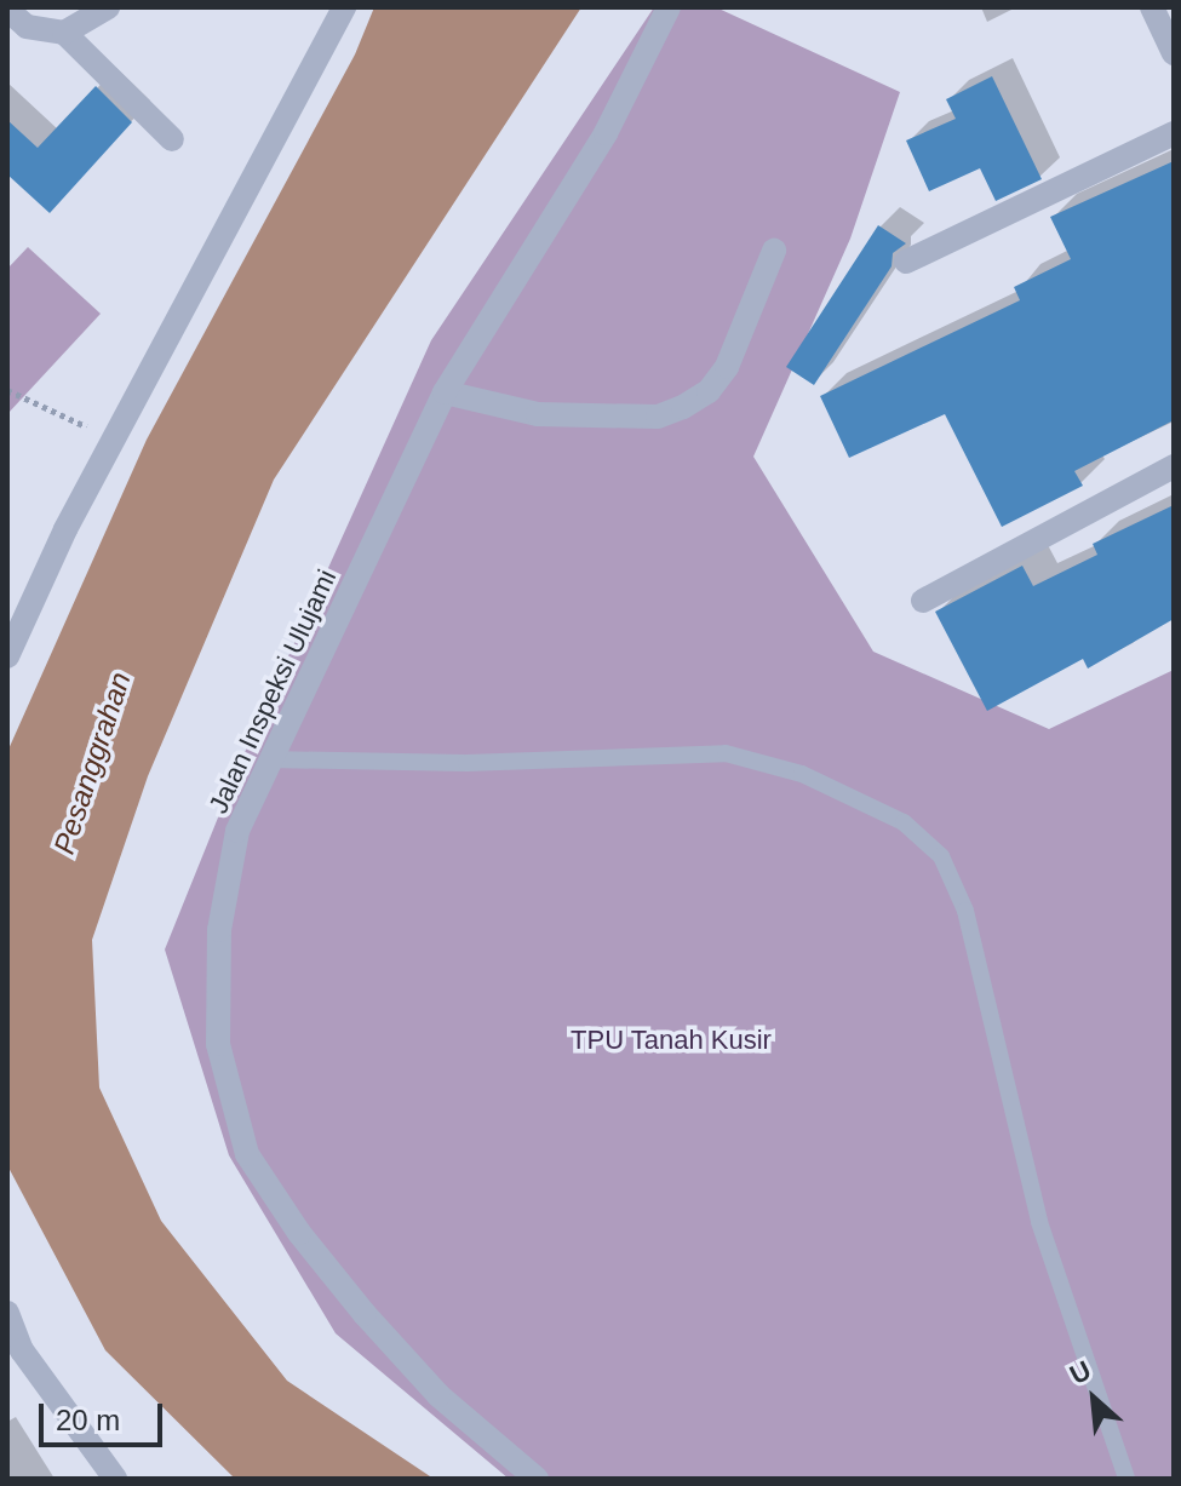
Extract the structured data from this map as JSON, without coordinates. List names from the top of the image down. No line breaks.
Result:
{"streets":{"street":["Jalan Inspeksi Ulujami"]},"water":["Pesanggrahan"],"parks":["TPU Tanah Kusir"],"scale_bar":"20 m","north":"top left"}
